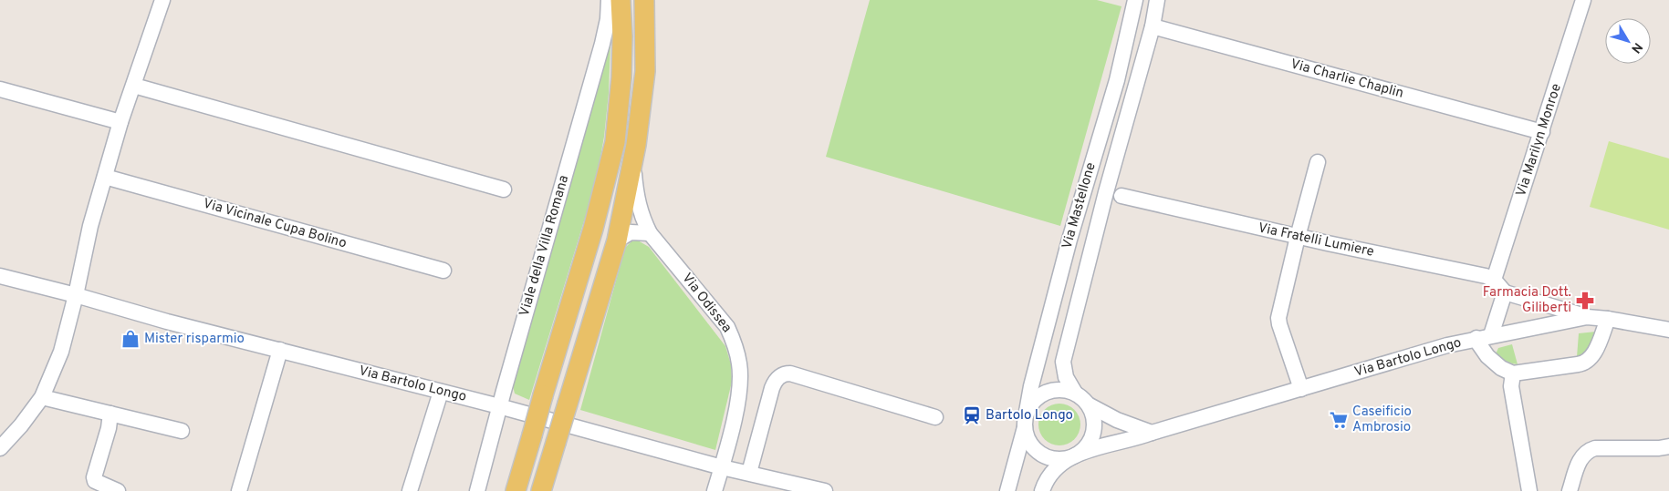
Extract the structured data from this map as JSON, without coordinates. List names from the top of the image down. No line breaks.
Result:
{"streets":{"street":["Via Charlie Chaplin","Via Marilyn Monroe","Via Mastellone","Via Vicinale Cupa Bolino","Via Fratelli Lumiere","Viale della Villa Romana","Via Odissea","Via Bartolo Longo"]},"crossings":[["Via Charlie Chaplin","Via Marilyn Monroe"],["Via Charlie Chaplin","Via Mastellone"],["Via Marilyn Monroe","Via Fratelli Lumiere"],["Via Mastellone","Via Bartolo Longo"],["Viale della Villa Romana","Via Bartolo Longo"],["Via Odissea","Via Bartolo Longo"]],"places":{"pharmacy":["Farmacia Dott. Giliberti"],"shop":["Mister risparmio"],"station":["Bartolo Longo"],"supermarket":["Caseificio Ambrosio"]},"north":"bottom right"}
